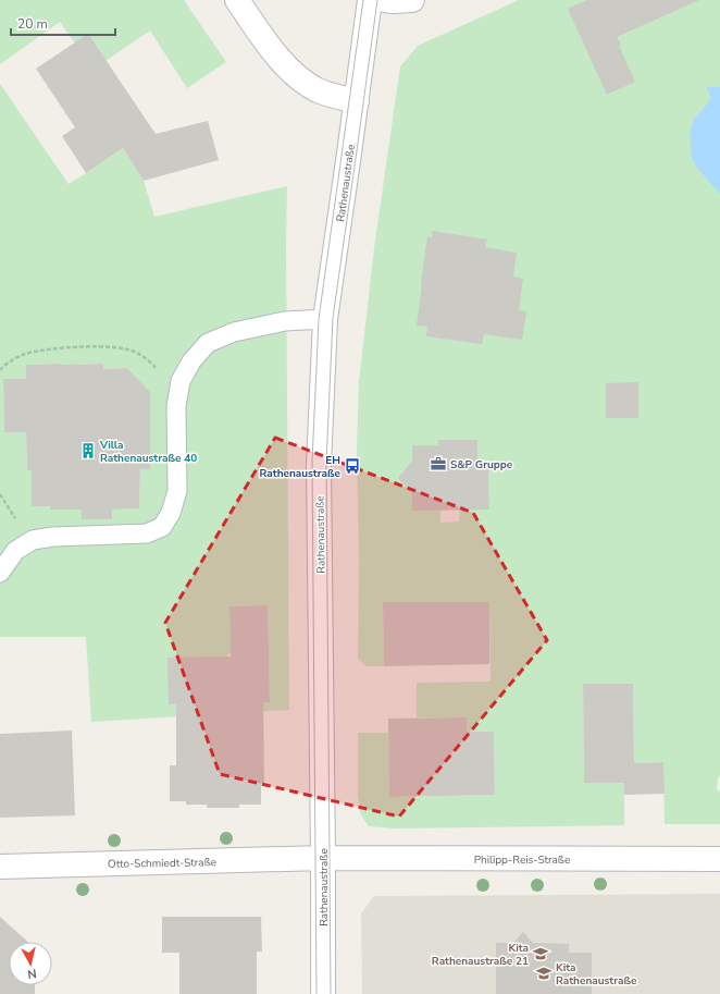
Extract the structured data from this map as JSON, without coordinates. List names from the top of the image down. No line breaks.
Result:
{"streets":{"street":["Rathenaustraße","Philipp-Reis-Straße","Otto-Schmiedt-Straße"]},"crossings":[["Rathenaustraße","Philipp-Reis-Straße"],["Rathenaustraße","Otto-Schmiedt-Straße"],["Philipp-Reis-Straße","Otto-Schmiedt-Straße"]],"places":{"building":["Villa Rathenaustraße 40"],"office":["S&P Gruppe"],"bus stop":["EH Rathenaustraße"],"school or university":["Kita Rathenaustraße 21","Kita Rathenaustraße"]},"scale_bar":"20 m","north":"bottom"}
